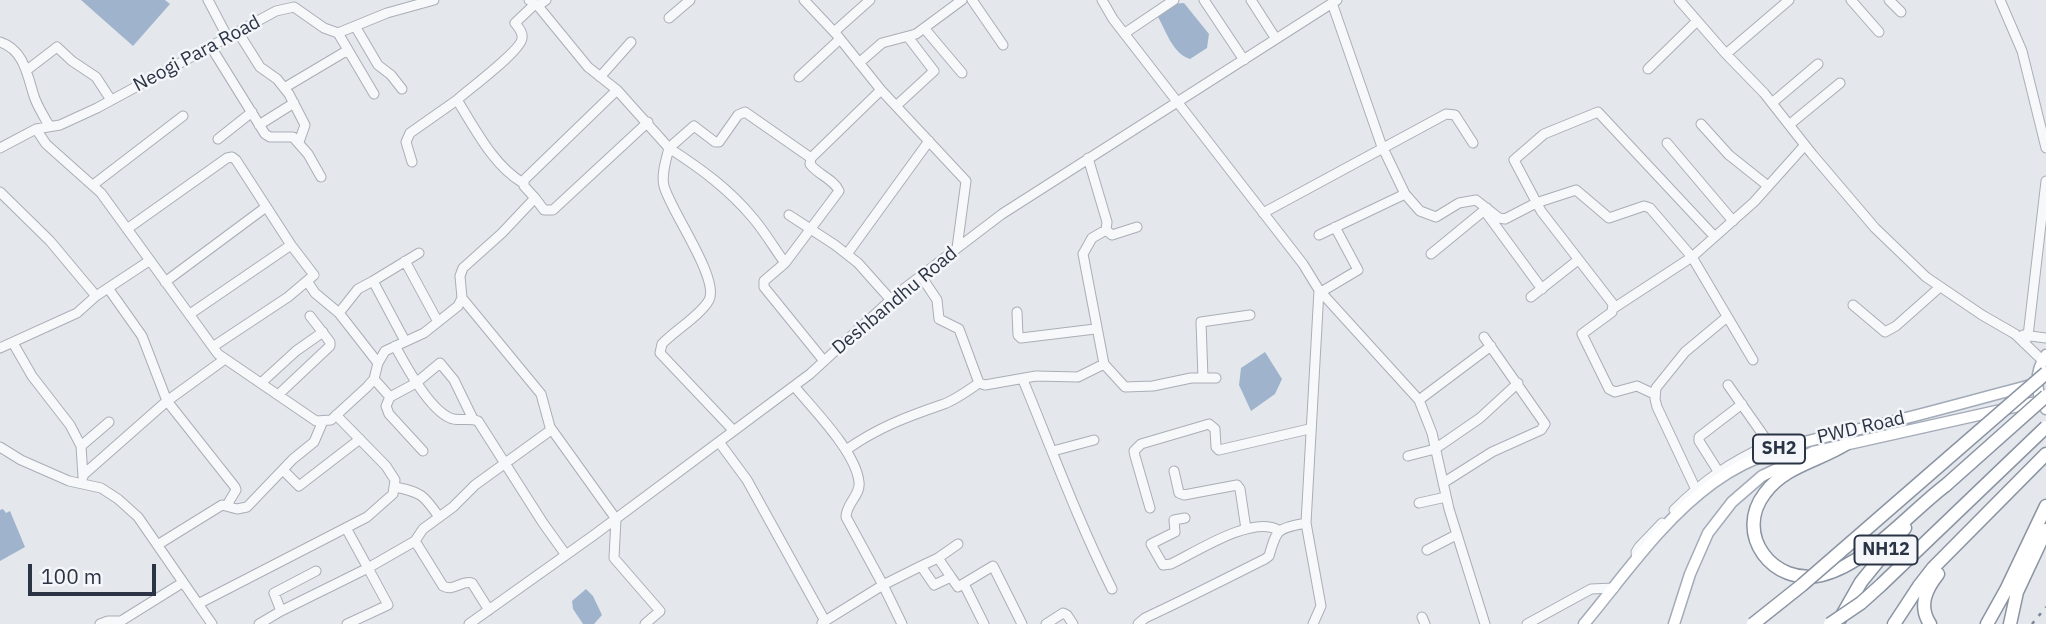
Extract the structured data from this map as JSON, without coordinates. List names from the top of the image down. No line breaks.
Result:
{"streets":{"highway":["NH12"],"main road":["PWD Road","SH2"],"street":["Neogi Para Road","Deshbandhu Road"]},"crossings":[["PWD Road","NH12"]],"scale_bar":"100 m"}
